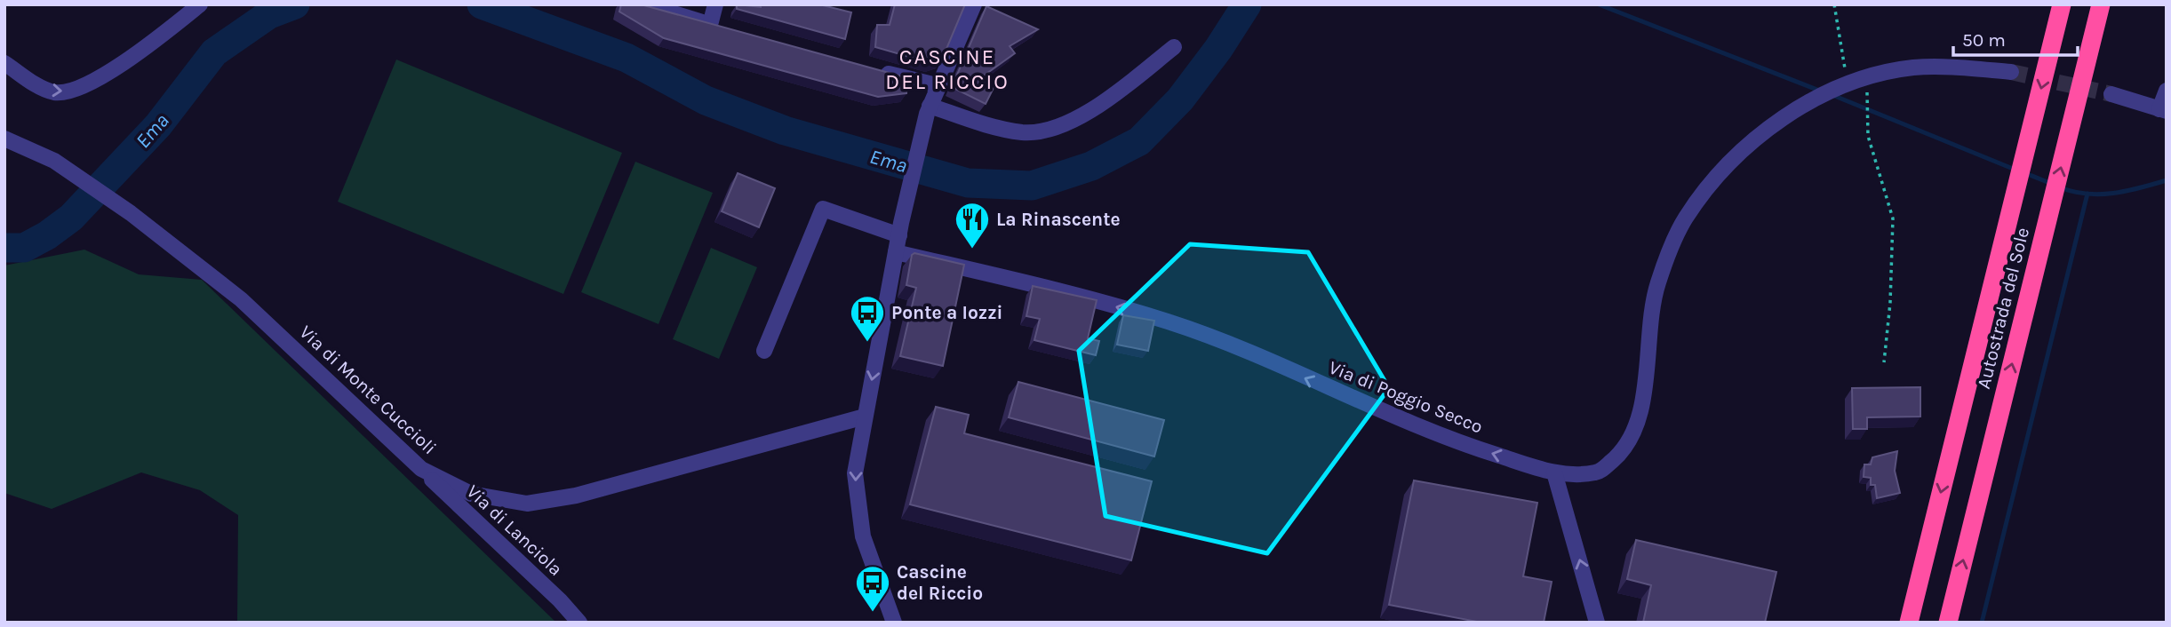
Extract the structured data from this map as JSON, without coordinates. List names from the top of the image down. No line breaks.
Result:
{"streets":{"highway":["Autostrada del Sole"],"street":["Via di Monte Cuccioli","Via di Poggio Secco","Via di Lanciola"]},"crossings":[["Via di Monte Cuccioli","Via di Lanciola"]],"one_way":["Via di Poggio Secco"],"districts":["CASCINE DEL RICCIO"],"water":["Ema"],"places":{"restaurant":["La Rinascente"],"bus stop":["Ponte a Iozzi","Cascine del Riccio"]},"scale_bar":"50 m"}
